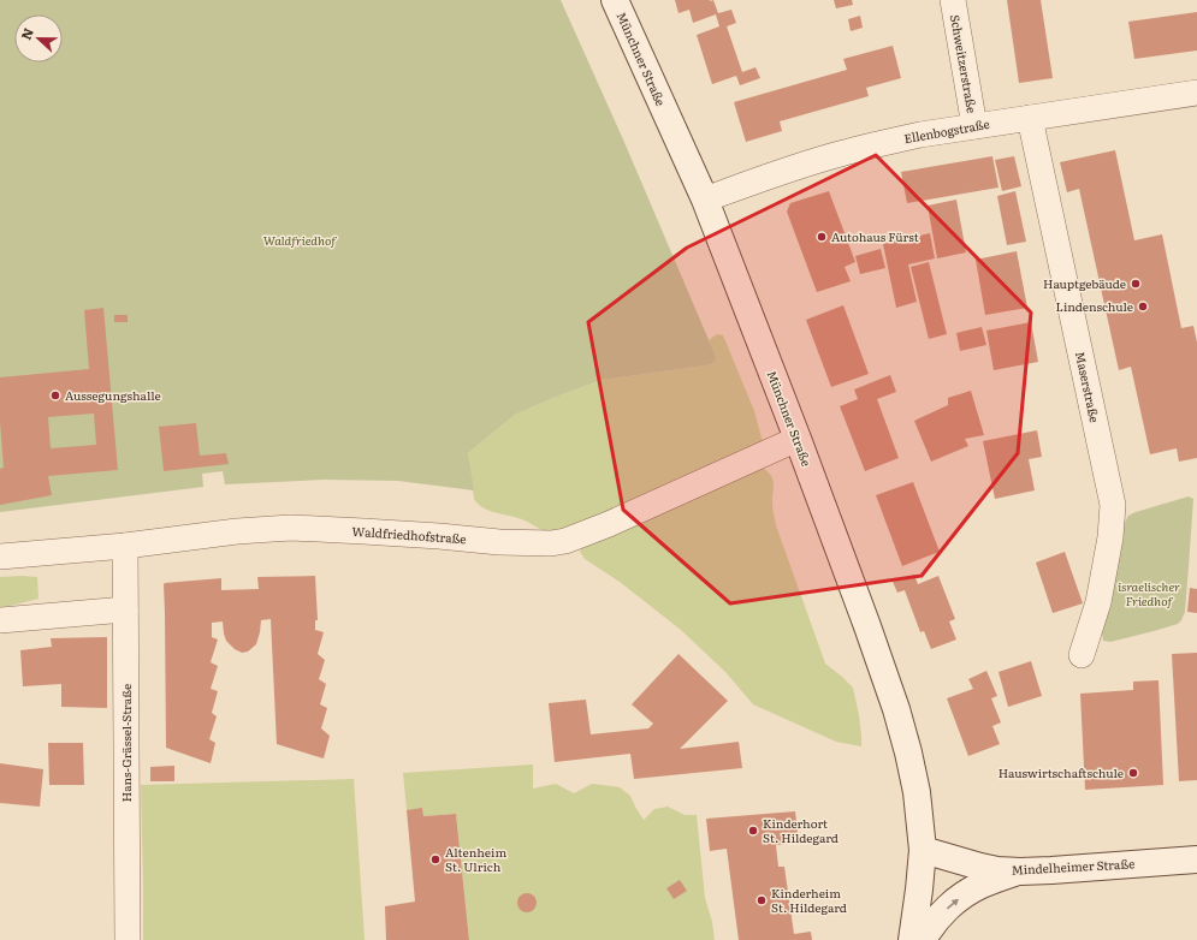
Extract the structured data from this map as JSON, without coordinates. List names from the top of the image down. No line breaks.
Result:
{"streets":{"street":["Münchner Straße","Schweitzerstraße","Ellenbogstraße","Maserstraße","Waldfriedhofstraße","Hans-Grässel-Straße","Mindelheimer Straße"]},"crossings":[["Münchner Straße","Ellenbogstraße"],["Münchner Straße","Waldfriedhofstraße"],["Münchner Straße","Mindelheimer Straße"],["Schweitzerstraße","Ellenbogstraße"],["Ellenbogstraße","Maserstraße"],["Waldfriedhofstraße","Hans-Grässel-Straße"]],"parks":["Waldfriedhof","israelischer Friedhof"],"places":["Autohaus Fürst","Hauptgebäude","Lindenschule","Aussegungshalle","Hauswirtschaftschule","Kinderhort St. Hildegard","Altenheim St. Ulrich","Kinderheim St. Hildegard"],"north":"left"}
